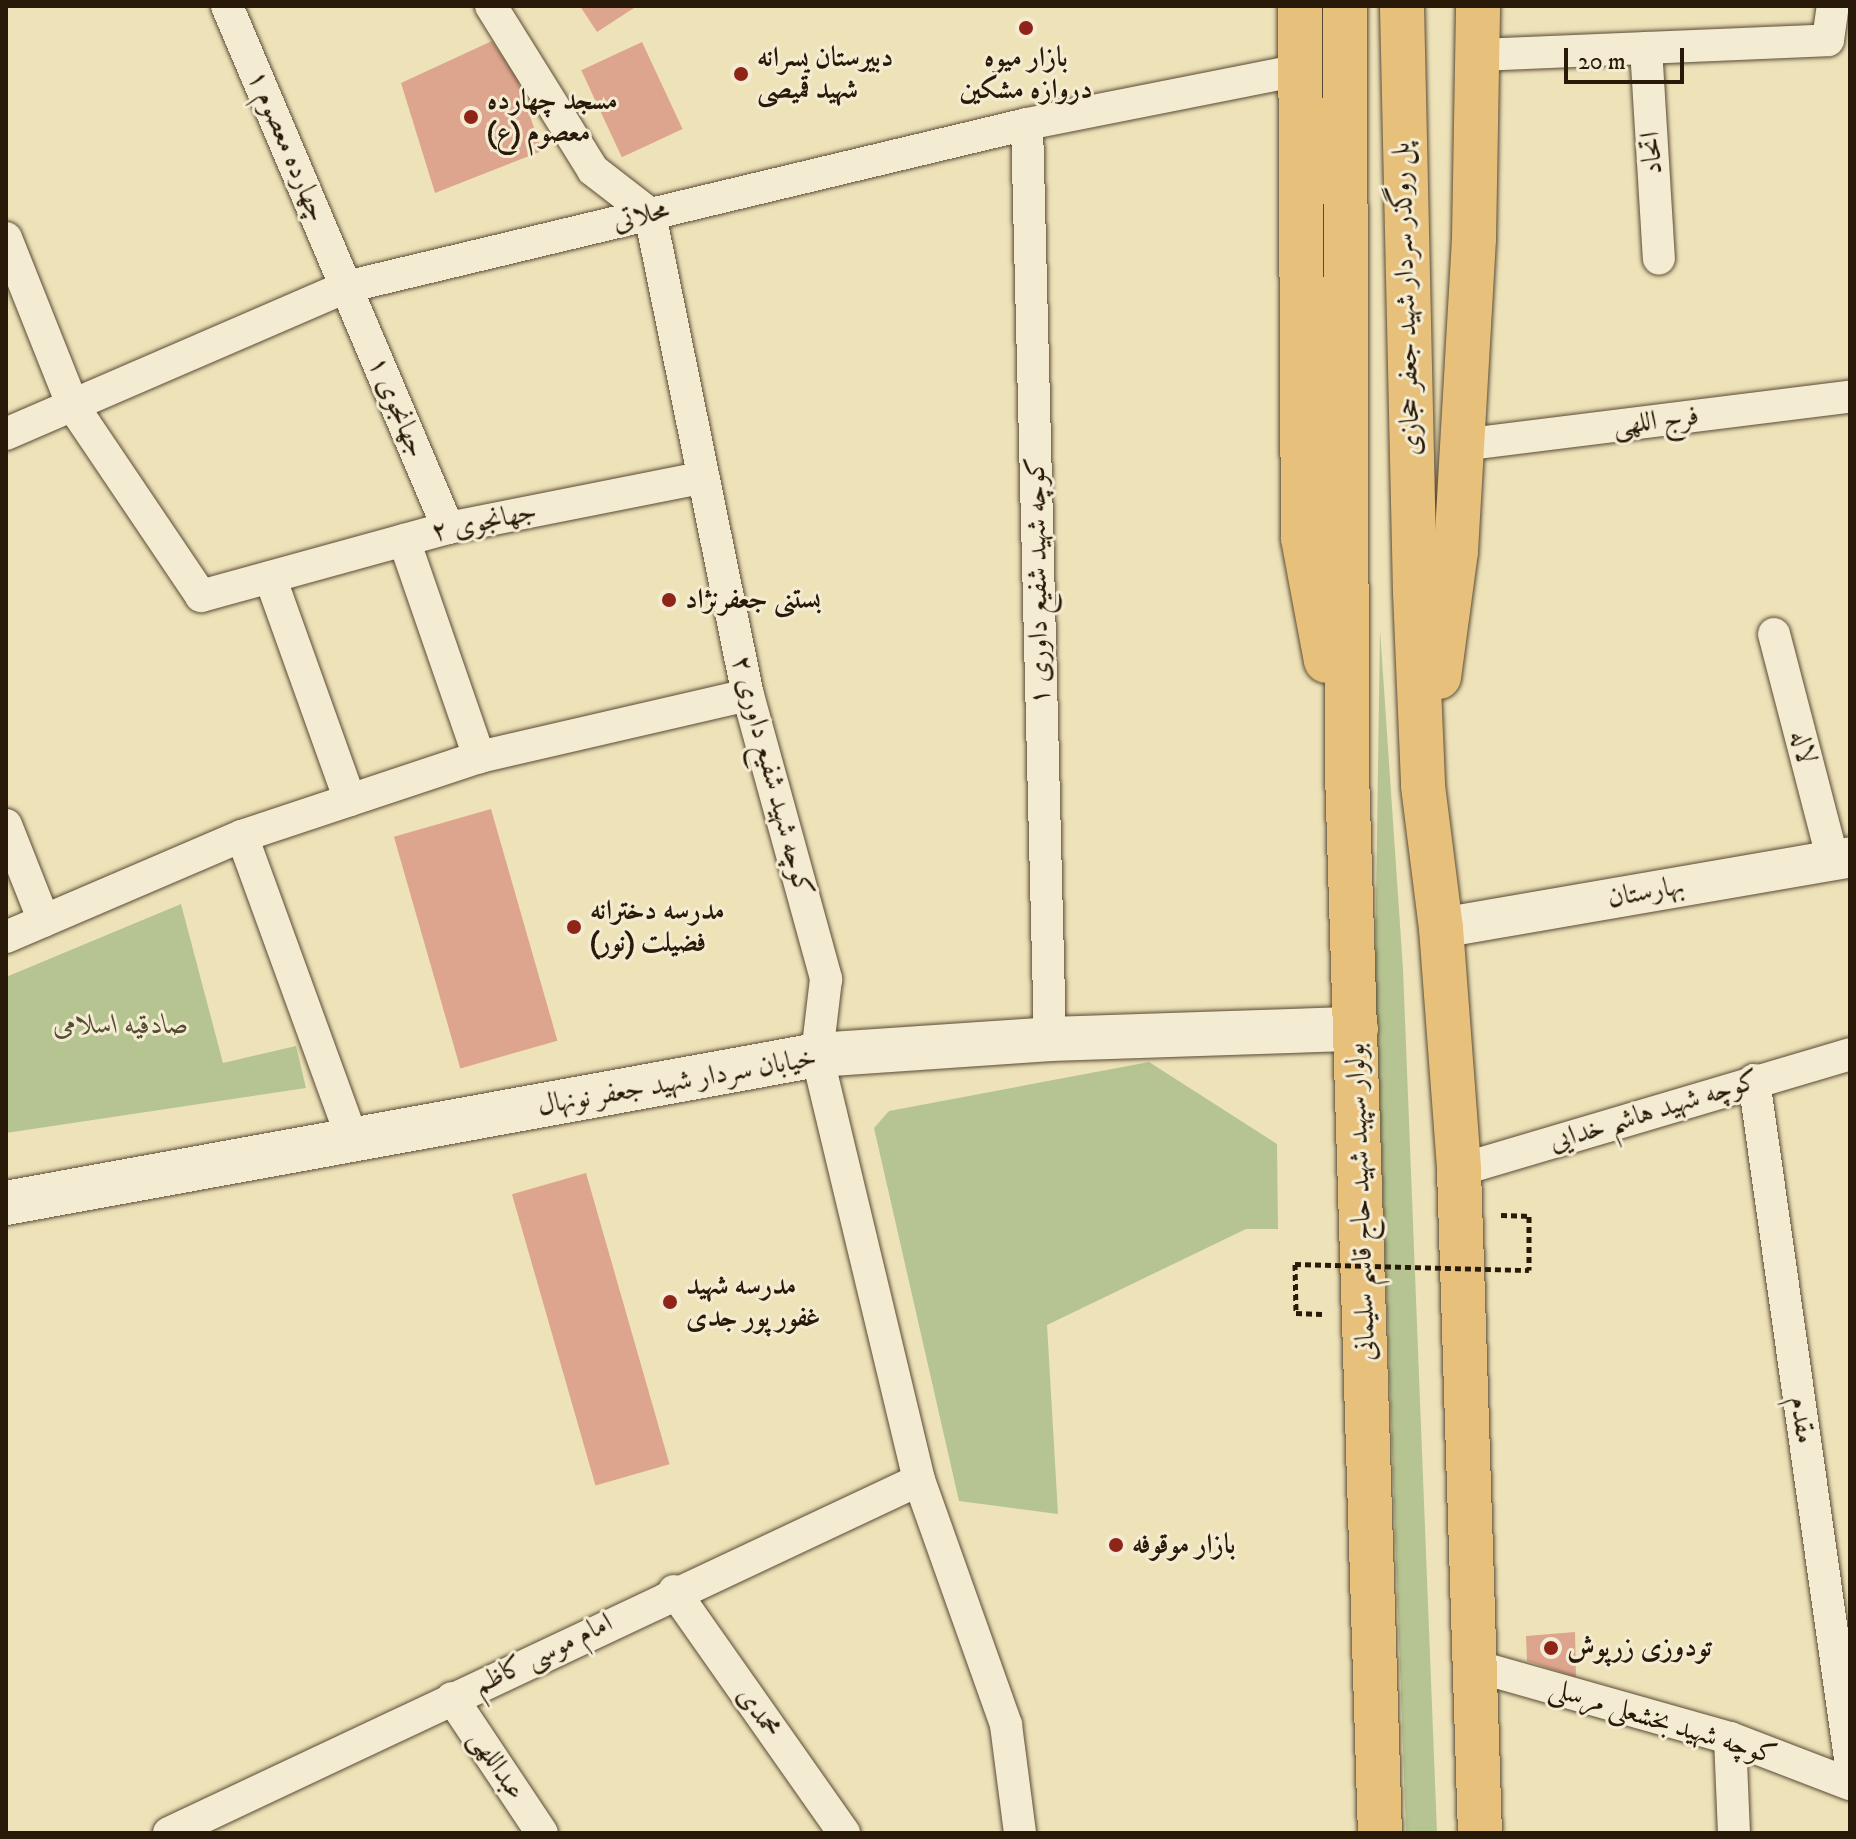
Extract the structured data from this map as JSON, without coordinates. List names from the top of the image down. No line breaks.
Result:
{"streets":{"main road":["پل روگذر سردار شهید جعفر حجازی","خیابان سردار شهید جعفر نونهال","بولوار سپهبد شهید حاج قاسم سلیمانی"],"street":["چهارده معصوم ۱","اتحاد","محلاتی","جهانجوی ۱","فرج اللهی","جهانجوی ۲","کوچه شهید شفیع داوری ۱","لاله","کوچه شهید شفیع داوری ۲","بهارستان","کوچه شهید هاشم خدایی","مقدم","امام موسی کاظم","محمدی","کوچه شهید بخشعلی مرسلی","عبداللهی"]},"crossings":[["چهارده معصوم ۱","محلاتی"],["چهارده معصوم ۱","جهانجوی ۱"],["محلاتی","جهانجوی ۱"],["محلاتی","جهانجوی ۲"],["محلاتی","کوچه شهید شفیع داوری ۱"],["محلاتی","کوچه شهید شفیع داوری ۲"],["پل روگذر سردار شهید جعفر حجازی","بولوار سپهبد شهید حاج قاسم سلیمانی"],["جهانجوی ۱","جهانجوی ۲"],["جهانجوی ۲","کوچه شهید شفیع داوری ۲"],["کوچه شهید شفیع داوری ۱","خیابان سردار شهید جعفر نونهال"],["لاله","بهارستان"],["کوچه شهید شفیع داوری ۲","خیابان سردار شهید جعفر نونهال"],["خیابان سردار شهید جعفر نونهال","بولوار سپهبد شهید حاج قاسم سلیمانی"],["کوچه شهید هاشم خدایی","مقدم"],["امام موسی کاظم","محمدی"],["امام موسی کاظم","عبداللهی"]],"parks":["صادقیه اسلامی"],"places":["بازار میوه دروازه مشکین","دبیرستان پسرانه شهید قمیصی","مسجد چهارده معصوم (ع)","بستنی جعفرنژاد","مدرسه دخترانه فضیلت (نور)","مدرسه شهید غفور پور جدی","بازار موقوفه","تودوزی زرپوش"],"scale_bar":"20 m"}
